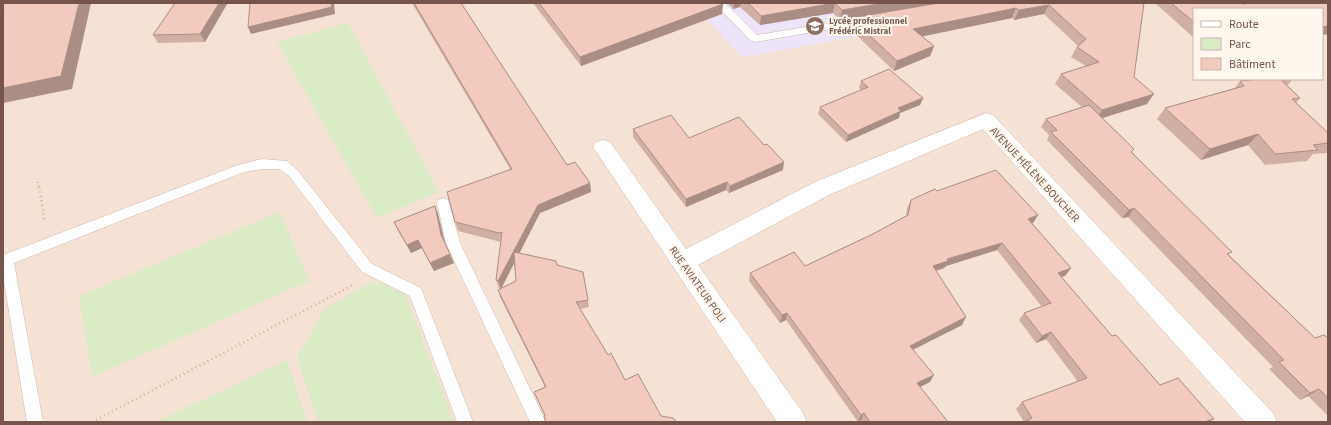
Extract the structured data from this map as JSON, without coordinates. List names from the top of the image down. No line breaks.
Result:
{"streets":{"street":["AVENUE HÉLÈNE BOUCHER","RUE AVIATEUR POLI"]},"crossings":[["AVENUE HÉLÈNE BOUCHER","RUE AVIATEUR POLI"]],"places":{"school or university":["Lycée professionnel Frédéric Mistral"]},"legend":["Route","Parc","Bâtiment"]}
